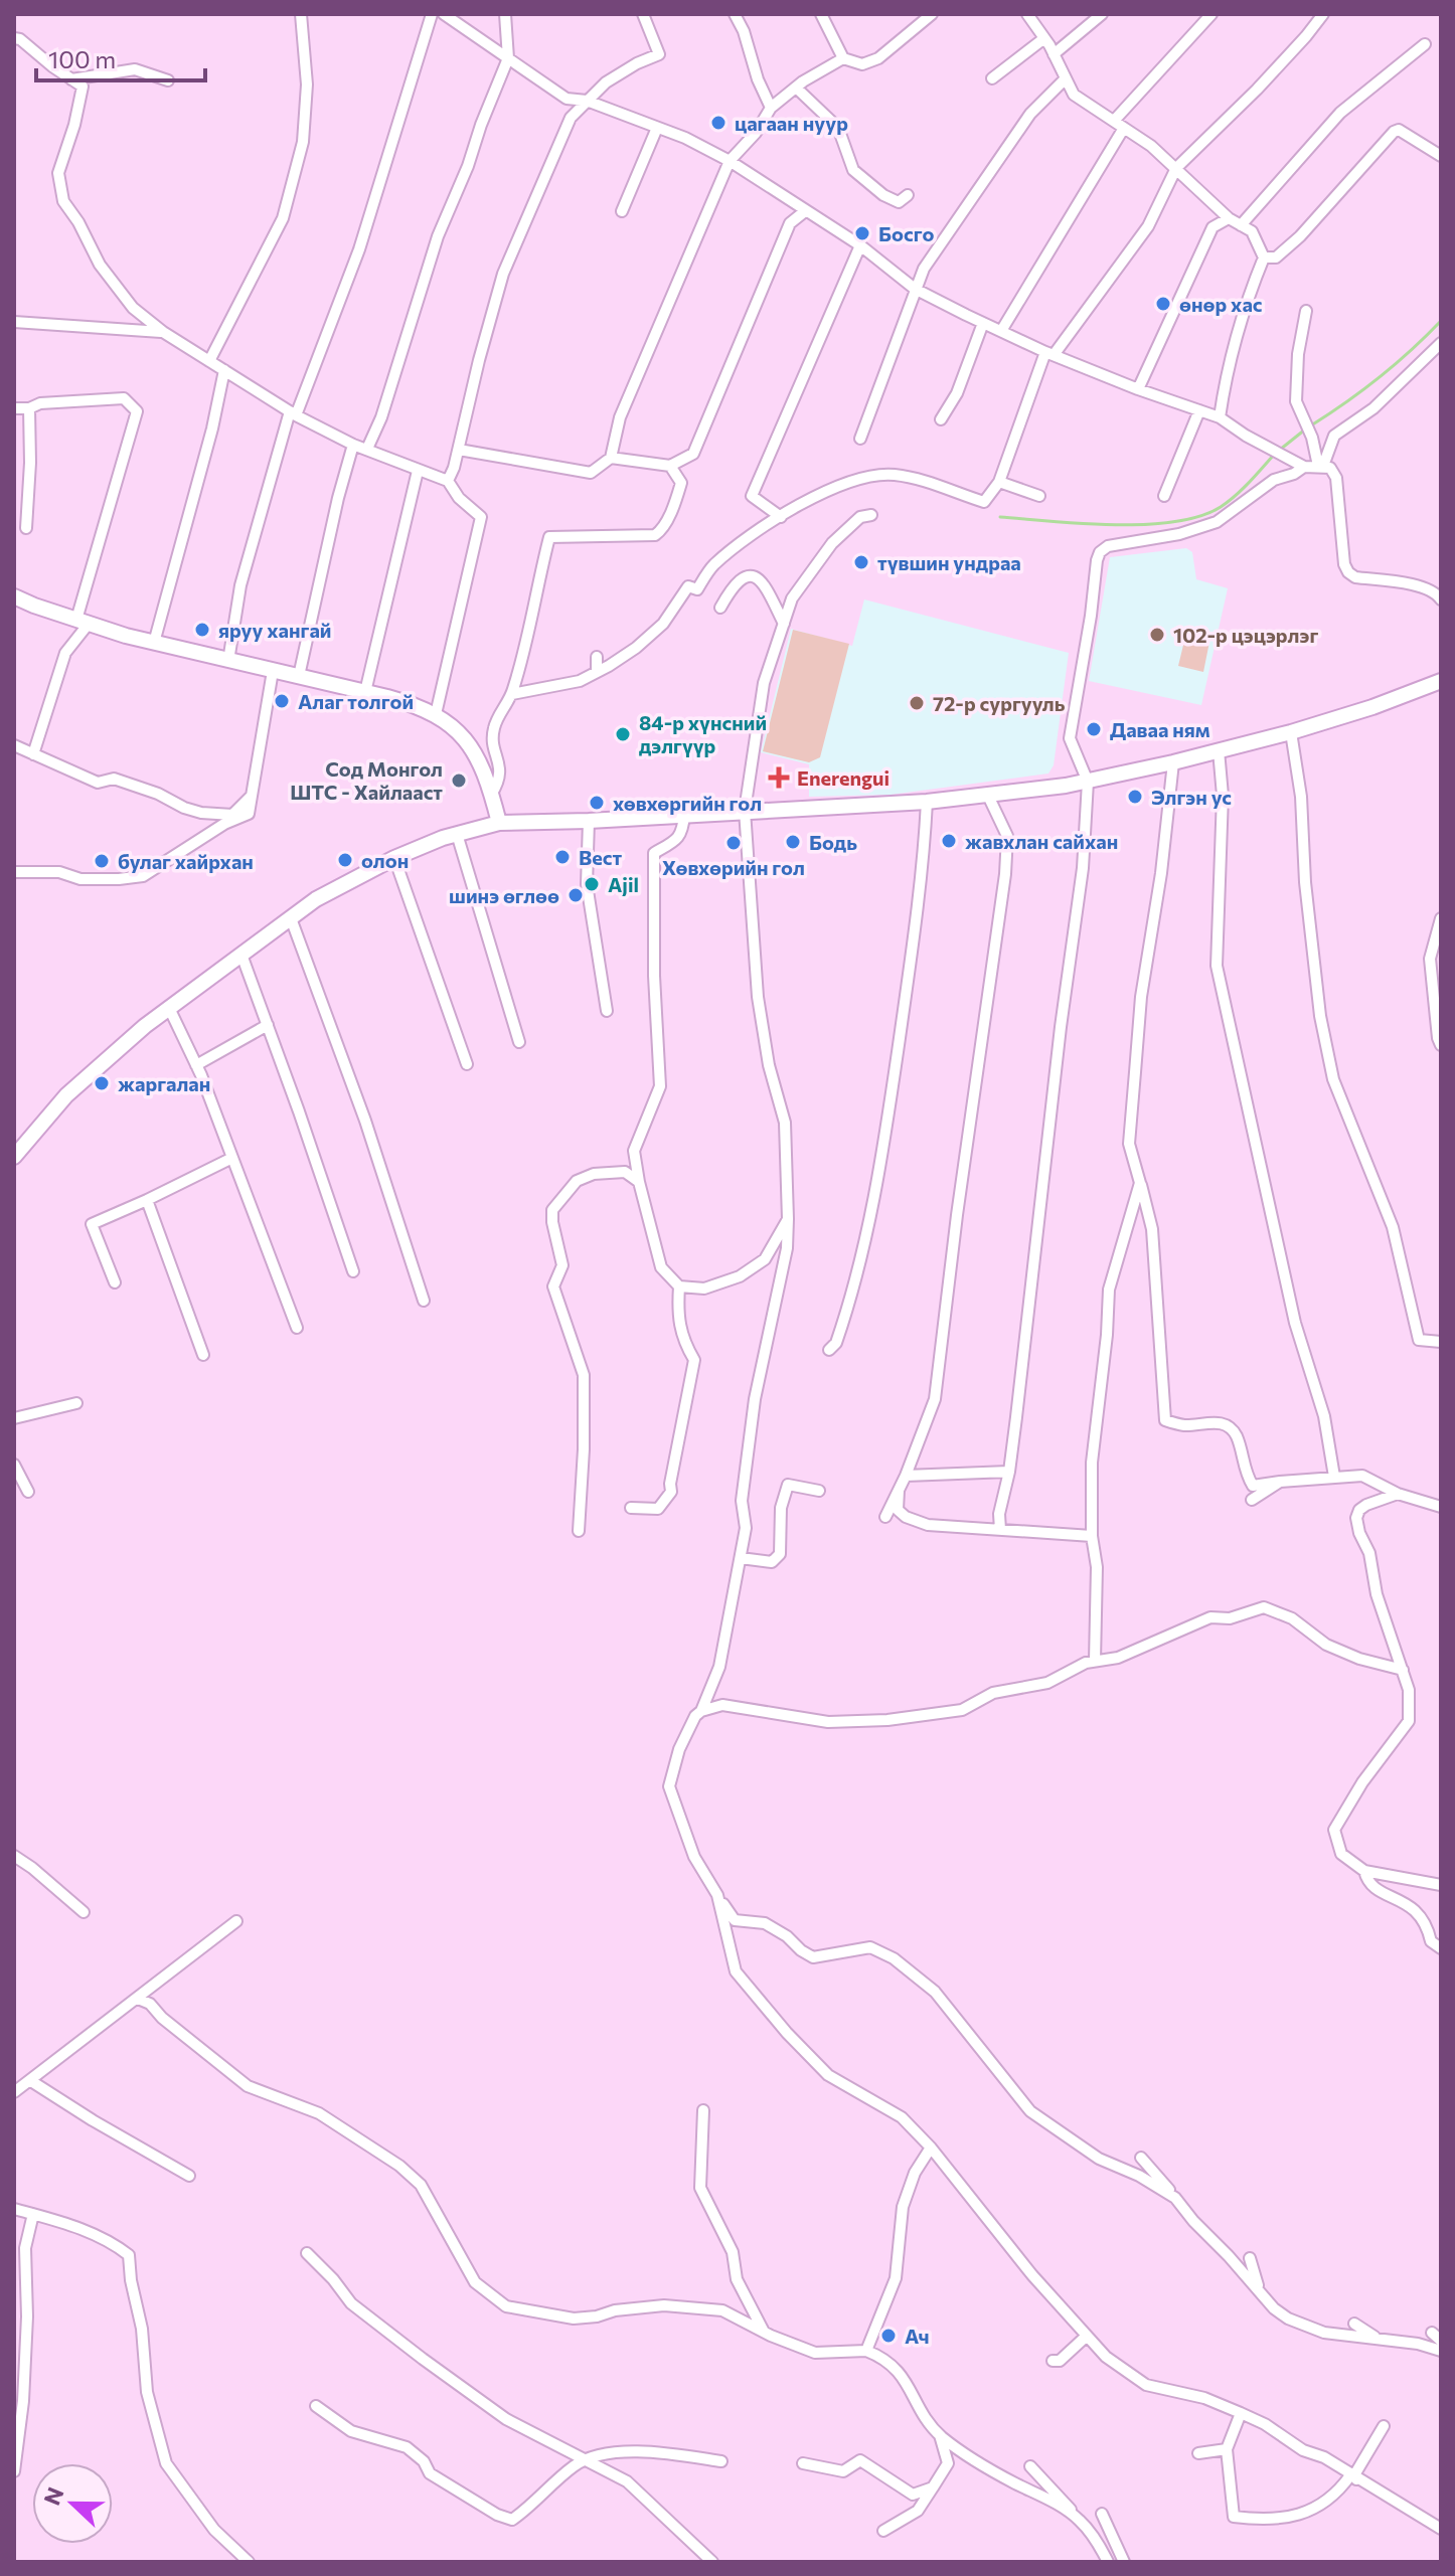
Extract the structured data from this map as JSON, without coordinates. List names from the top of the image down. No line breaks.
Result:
{"places":{"other":["цагаан нуур","Босго","өнөр хас","түвшин ундраа","яруу хангай","102-р цэцэрлэг","Алаг толгой","72-р сургууль","Даваа ням","84-р хүнсний дэлгүүр","Сод Монгол ШТС - Хайлааст","Элгэн ус","хөвхөргийн гол","жавхлан сайхан","Бодь","Хөвхөрийн гол","Вест","олон","булаг хайрхан","Ajil","шинэ өглөө","жаргалан","Ач"],"health":["Enerengui"]},"scale_bar":"100 m","north":"left"}
